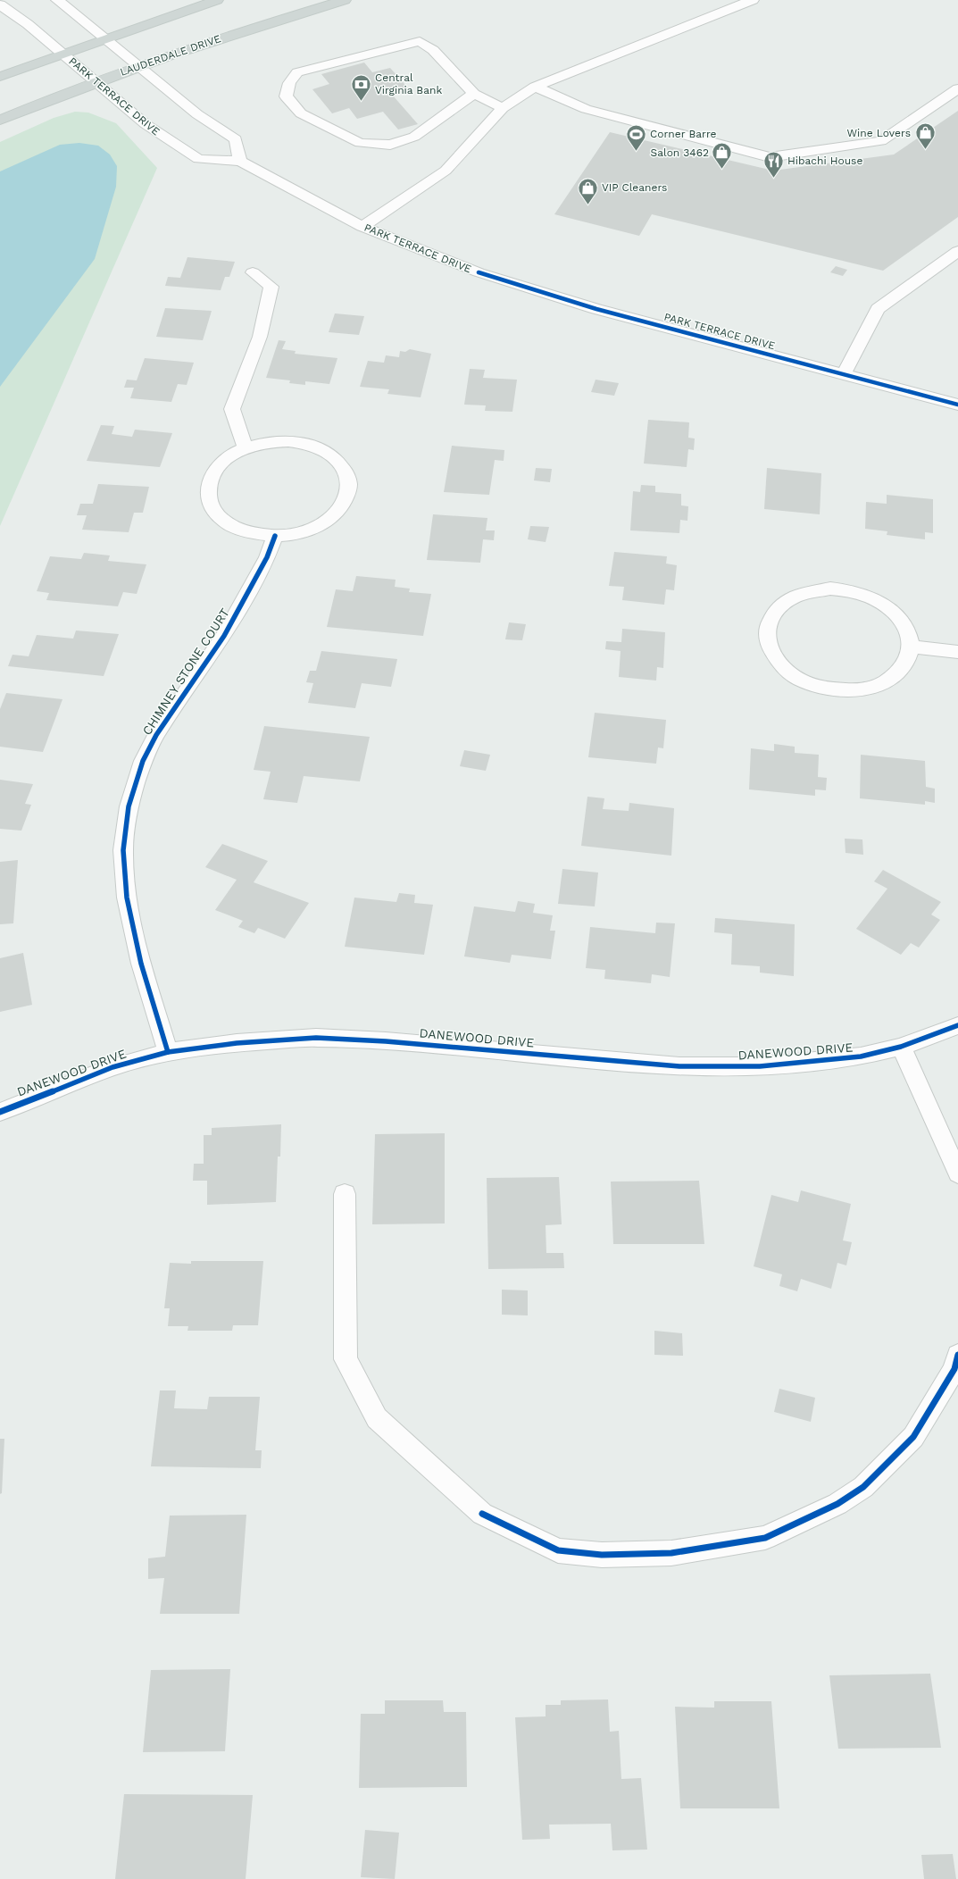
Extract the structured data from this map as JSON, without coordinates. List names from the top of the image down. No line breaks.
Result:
{"streets":{"main road":["LAUDERDALE DRIVE"],"street":["PARK TERRACE DRIVE","CHIMNEY STONE COURT","DANEWOOD DRIVE"]},"crossings":[["LAUDERDALE DRIVE","PARK TERRACE DRIVE"],["CHIMNEY STONE COURT","DANEWOOD DRIVE"]],"places":{"bank":["Central Virginia Bank"],"shop":["Wine Lovers","Salon 3462","VIP Cleaners"],"sports":["Corner Barre"],"restaurant":["Hibachi House"]}}
